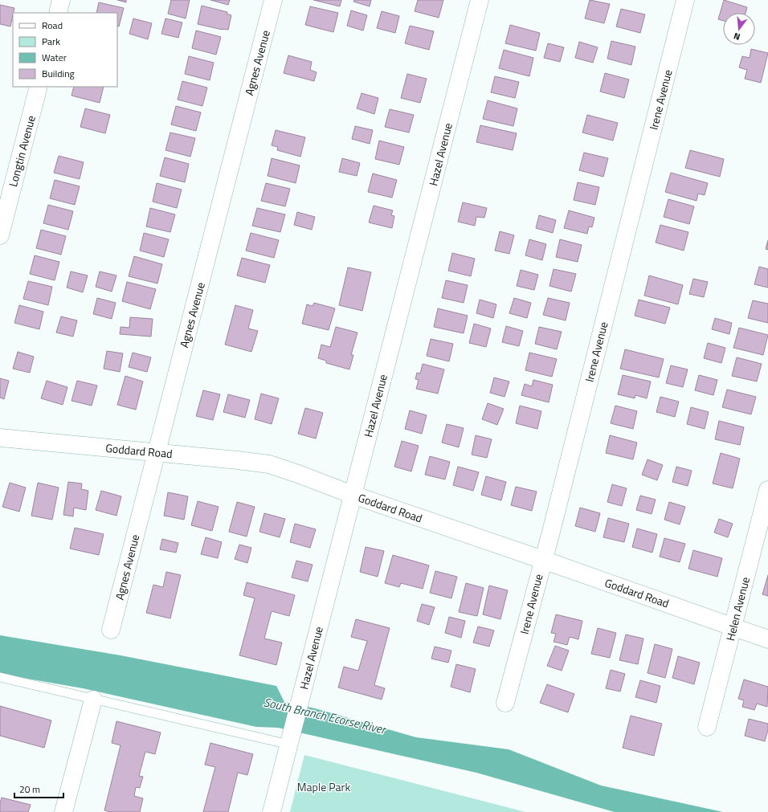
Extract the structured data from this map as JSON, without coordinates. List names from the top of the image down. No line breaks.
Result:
{"streets":{"street":["Agnes Avenue","Irene Avenue","Longtin Avenue","Hazel Avenue","Goddard Road","Helen Avenue"]},"crossings":[["Agnes Avenue","Goddard Road"],["Irene Avenue","Goddard Road"],["Hazel Avenue","Goddard Road"],["Goddard Road","Helen Avenue"]],"water":["South Branch Ecorse River"],"parks":["Maple Park"],"legend":["Road","Park","Water","Building"],"scale_bar":"20 m","north":"bottom"}
